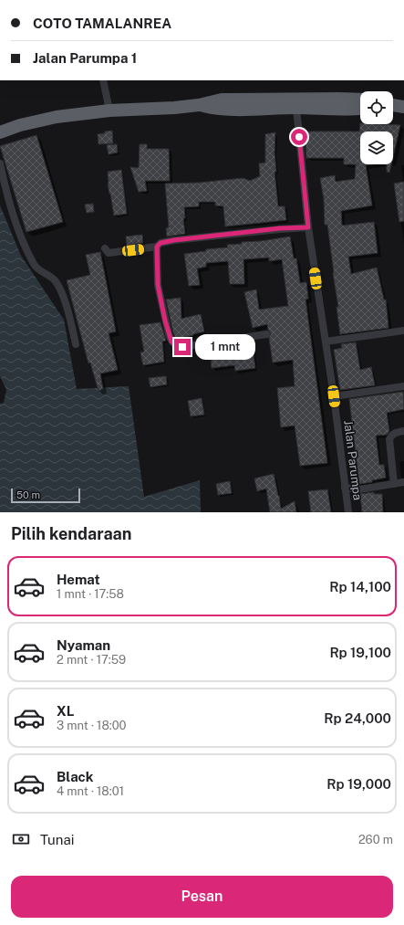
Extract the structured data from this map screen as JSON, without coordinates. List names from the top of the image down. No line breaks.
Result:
{"streets":{"street":["Jalan Parumpa"]},"scale_bar":"50 m","page":{"banner":["COTO TAMALANREA","Jalan Parumpa 1"],"bubble":"1 mnt","scale":"50 m","heading":"Pilih kendaraan","list":[{"name":"Hemat","note":"1 mnt · 17:58","value":"Rp 14,100"},{"name":"Nyaman","note":"2 mnt · 17:59","value":"Rp 19,100"},{"name":"XL","note":"3 mnt · 18:00","value":"Rp 24,000"},{"name":"Black","note":"4 mnt · 18:01","value":"Rp 19,000"}],"pay":["Tunai","260 m"],"buttons":"Pesan"}}
